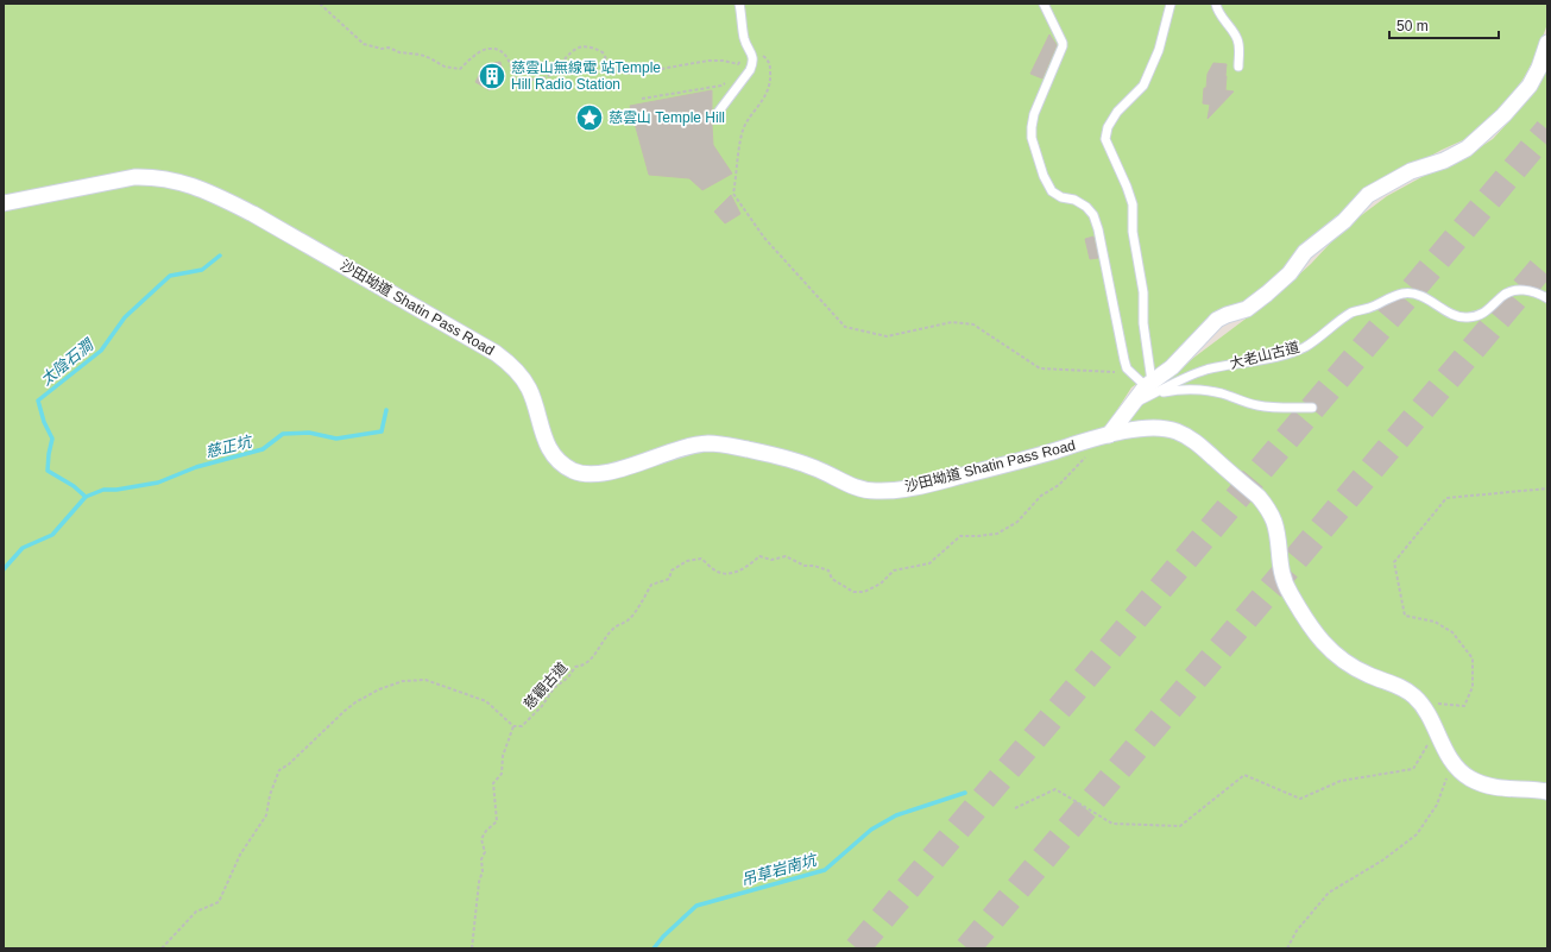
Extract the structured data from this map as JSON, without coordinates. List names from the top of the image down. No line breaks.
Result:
{"streets":{"street":["沙田坳道 Shatin Pass Road"],"lane":["大老山古道"],"path":["慈觀古道"]},"water":["太陰石澗","慈正坑","吊草岩南坑"],"places":{"building":["慈雲山無線電 站Temple Hill Radio Station"],"place":["慈雲山 Temple Hill"]},"scale_bar":"50 m"}
